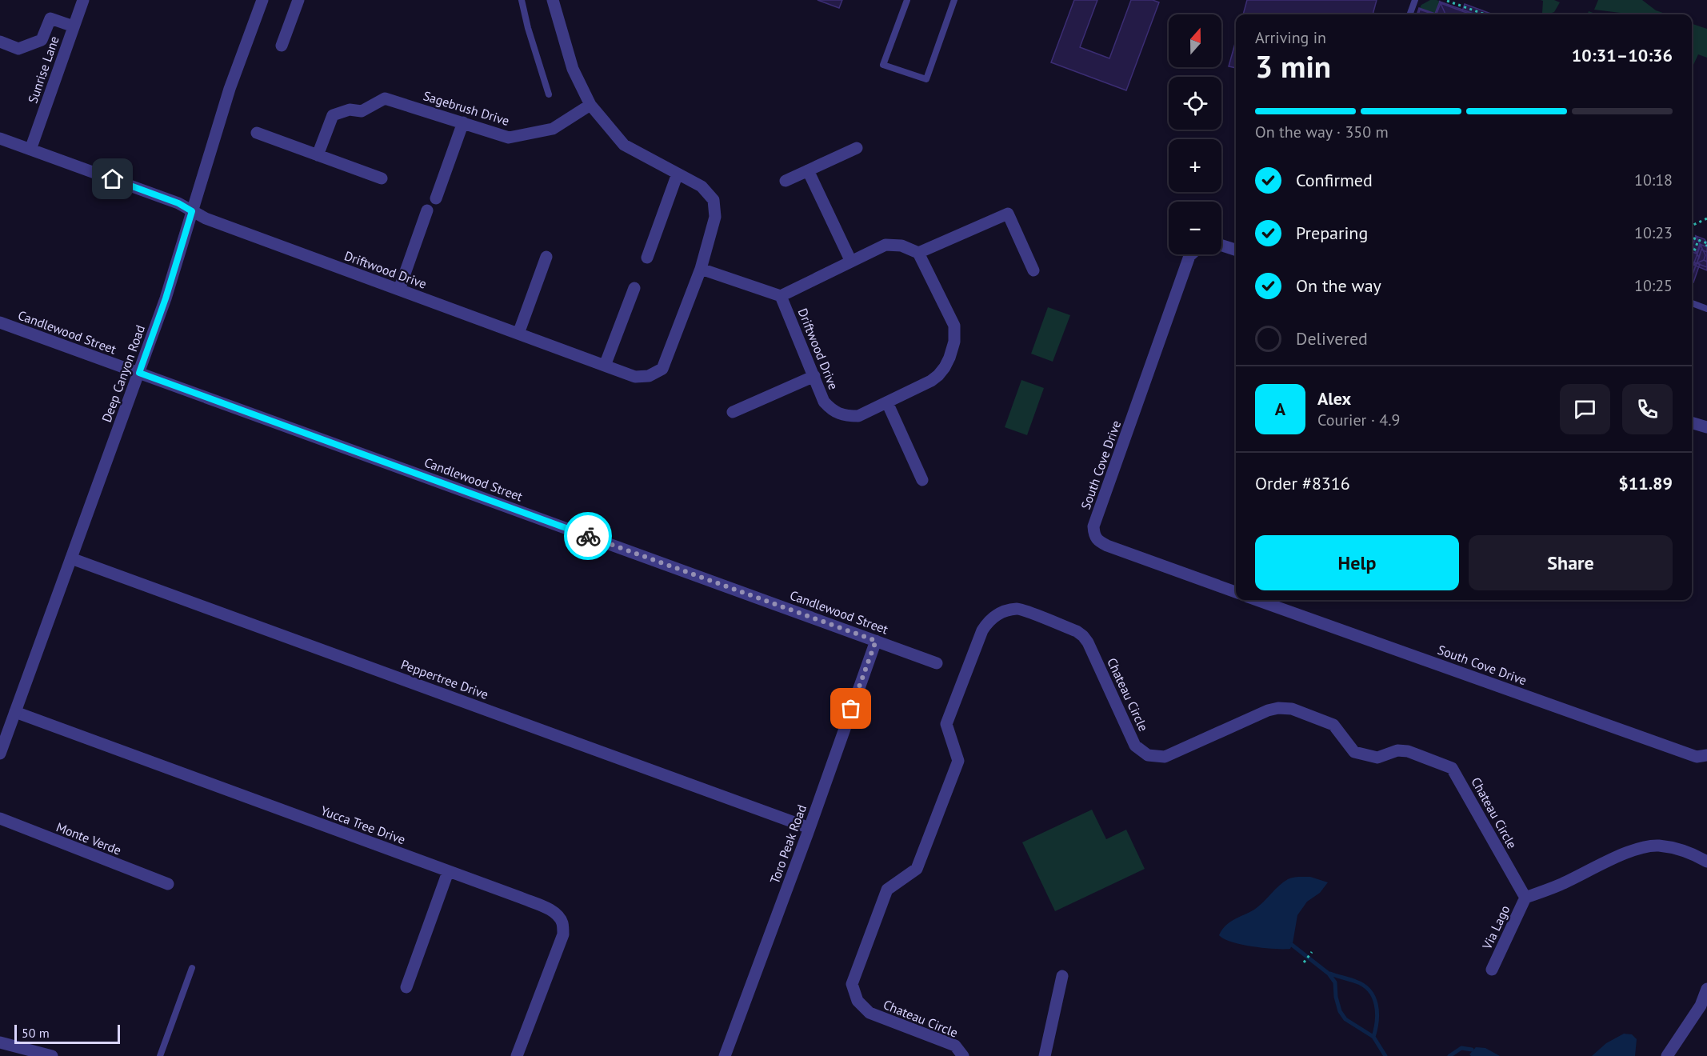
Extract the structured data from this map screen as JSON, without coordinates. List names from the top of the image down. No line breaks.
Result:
{"streets":{"street":["Sunrise Lane","Sagebrush Drive","Driftwood Drive","Candlewood Street","Deep Canyon Road","South Cove Drive","Peppertree Drive","Chateau Circle","Yucca Tree Drive","Monte Verde","Toro Peak Road","Via Lago"]},"crossings":[["Sunrise Lane","Driftwood Drive"],["Driftwood Drive","Deep Canyon Road"],["Candlewood Street","Deep Canyon Road"],["Candlewood Street","Toro Peak Road"],["Deep Canyon Road","Peppertree Drive"],["Deep Canyon Road","Yucca Tree Drive"],["Peppertree Drive","Toro Peak Road"],["Chateau Circle","Via Lago"]],"scale_bar":"50 m","north":"top","page":{"map_buttons":["+","−"],"heading":["3 min","Arriving in","10:31–10:36"],"panel":["Alex","Courier · 4.9","Order #8316","$11.89"],"bar":"On the way · 350 m","list":[["Confirmed","10:18"],["Preparing","10:23"],["On the way","10:25"],"Delivered"],"round":"A","buttons":["Help","Share"],"scale":"50 m"}}
